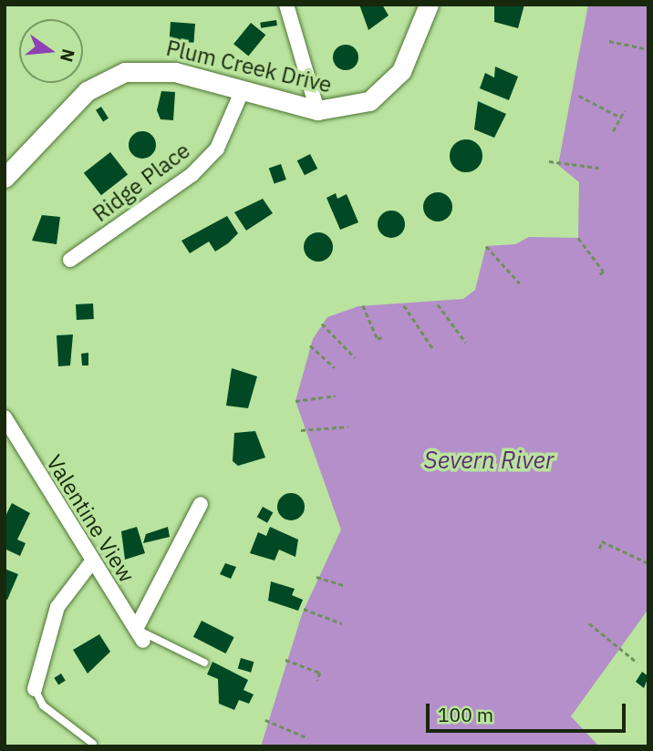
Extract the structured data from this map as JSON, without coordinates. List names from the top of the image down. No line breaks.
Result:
{"streets":{"street":["Plum Creek Drive","Ridge Place","Valentine View"]},"crossings":[["Plum Creek Drive","Ridge Place"]],"water":["Severn River"],"scale_bar":"100 m","north":"right"}
